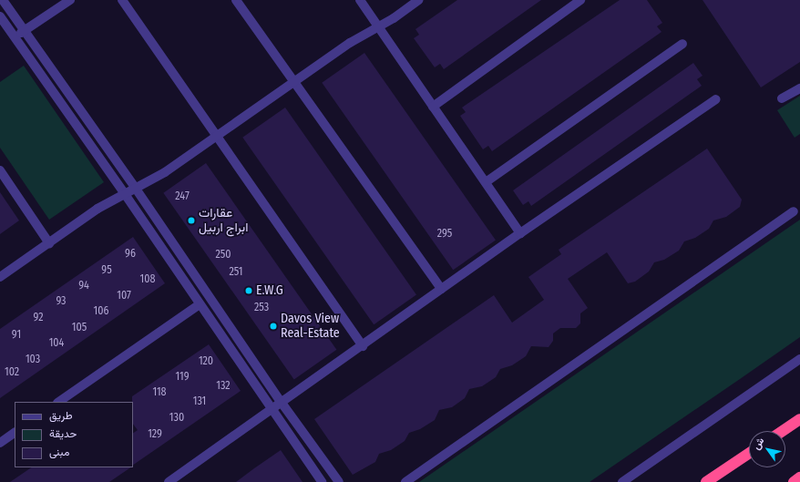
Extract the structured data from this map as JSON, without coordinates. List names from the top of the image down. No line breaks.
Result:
{"places":["عقارات ابراج اربیل","E.W.G","Davos View Real-Estate"],"house_numbers":["247","295","96","250","95","251","108","94","107","93","253","106","92","105","91","104","103","120","102","119","132","118","131","130","129"],"legend":["طريق","حديقة","مبنى"],"north":"top left"}
